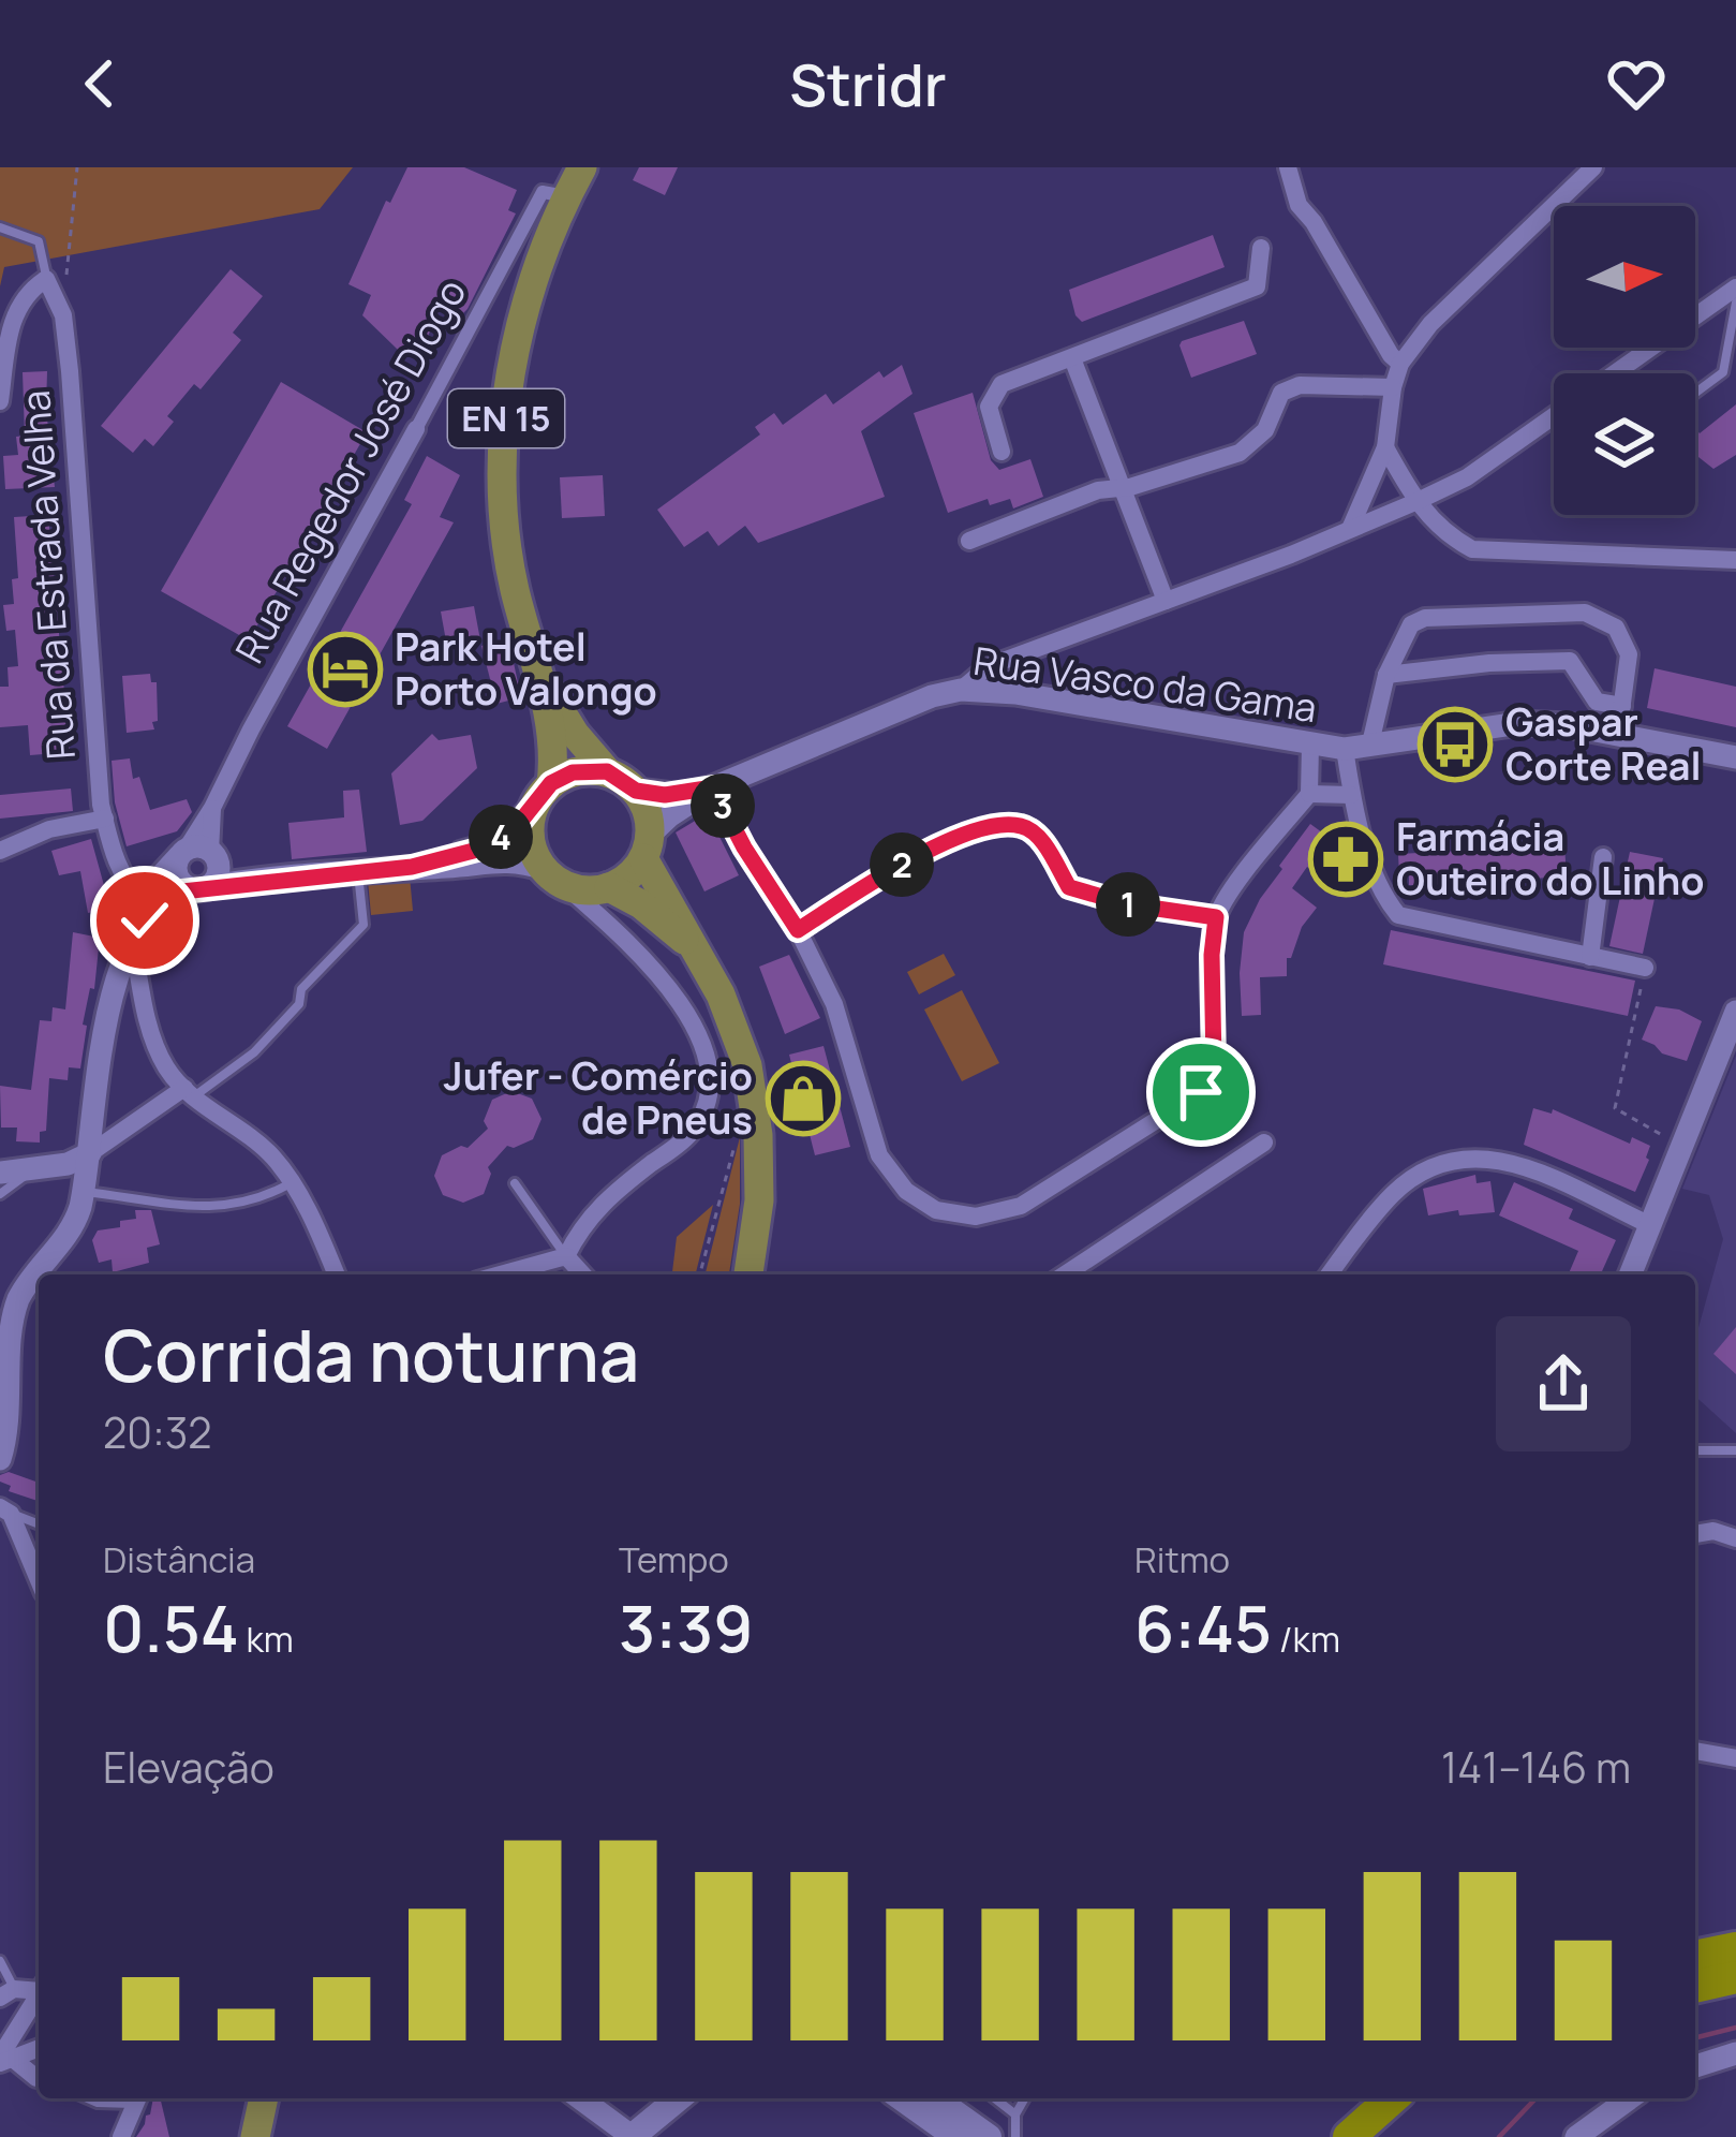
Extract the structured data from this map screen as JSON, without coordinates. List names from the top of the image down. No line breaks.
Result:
{"streets":{"main road":["EN 15"],"street":["Rua Regedor José Diogo","Rua da Estrada Velha","Rua Vasco da Gama"]},"crossings":[["EN 15","Rua Regedor José Diogo"],["EN 15","Rua Vasco da Gama"]],"places":{"hotel":["Park Hotel Porto Valongo"],"bus stop":["Gaspar Corte Real"],"pharmacy":["Farmácia Outeiro do Linho"],"shop":["Jufer - Comércio de Pneus"]},"north":"right","page":{"header":"Stridr","pins":["3","4","2","1"],"heading":["Corrida noturna","20:32"],"stats":[["Distância","0.54 km"],["Tempo","3:39"],["Ritmo","6:45 /km"]],"chart":["Elevação","141–146 m"]}}
